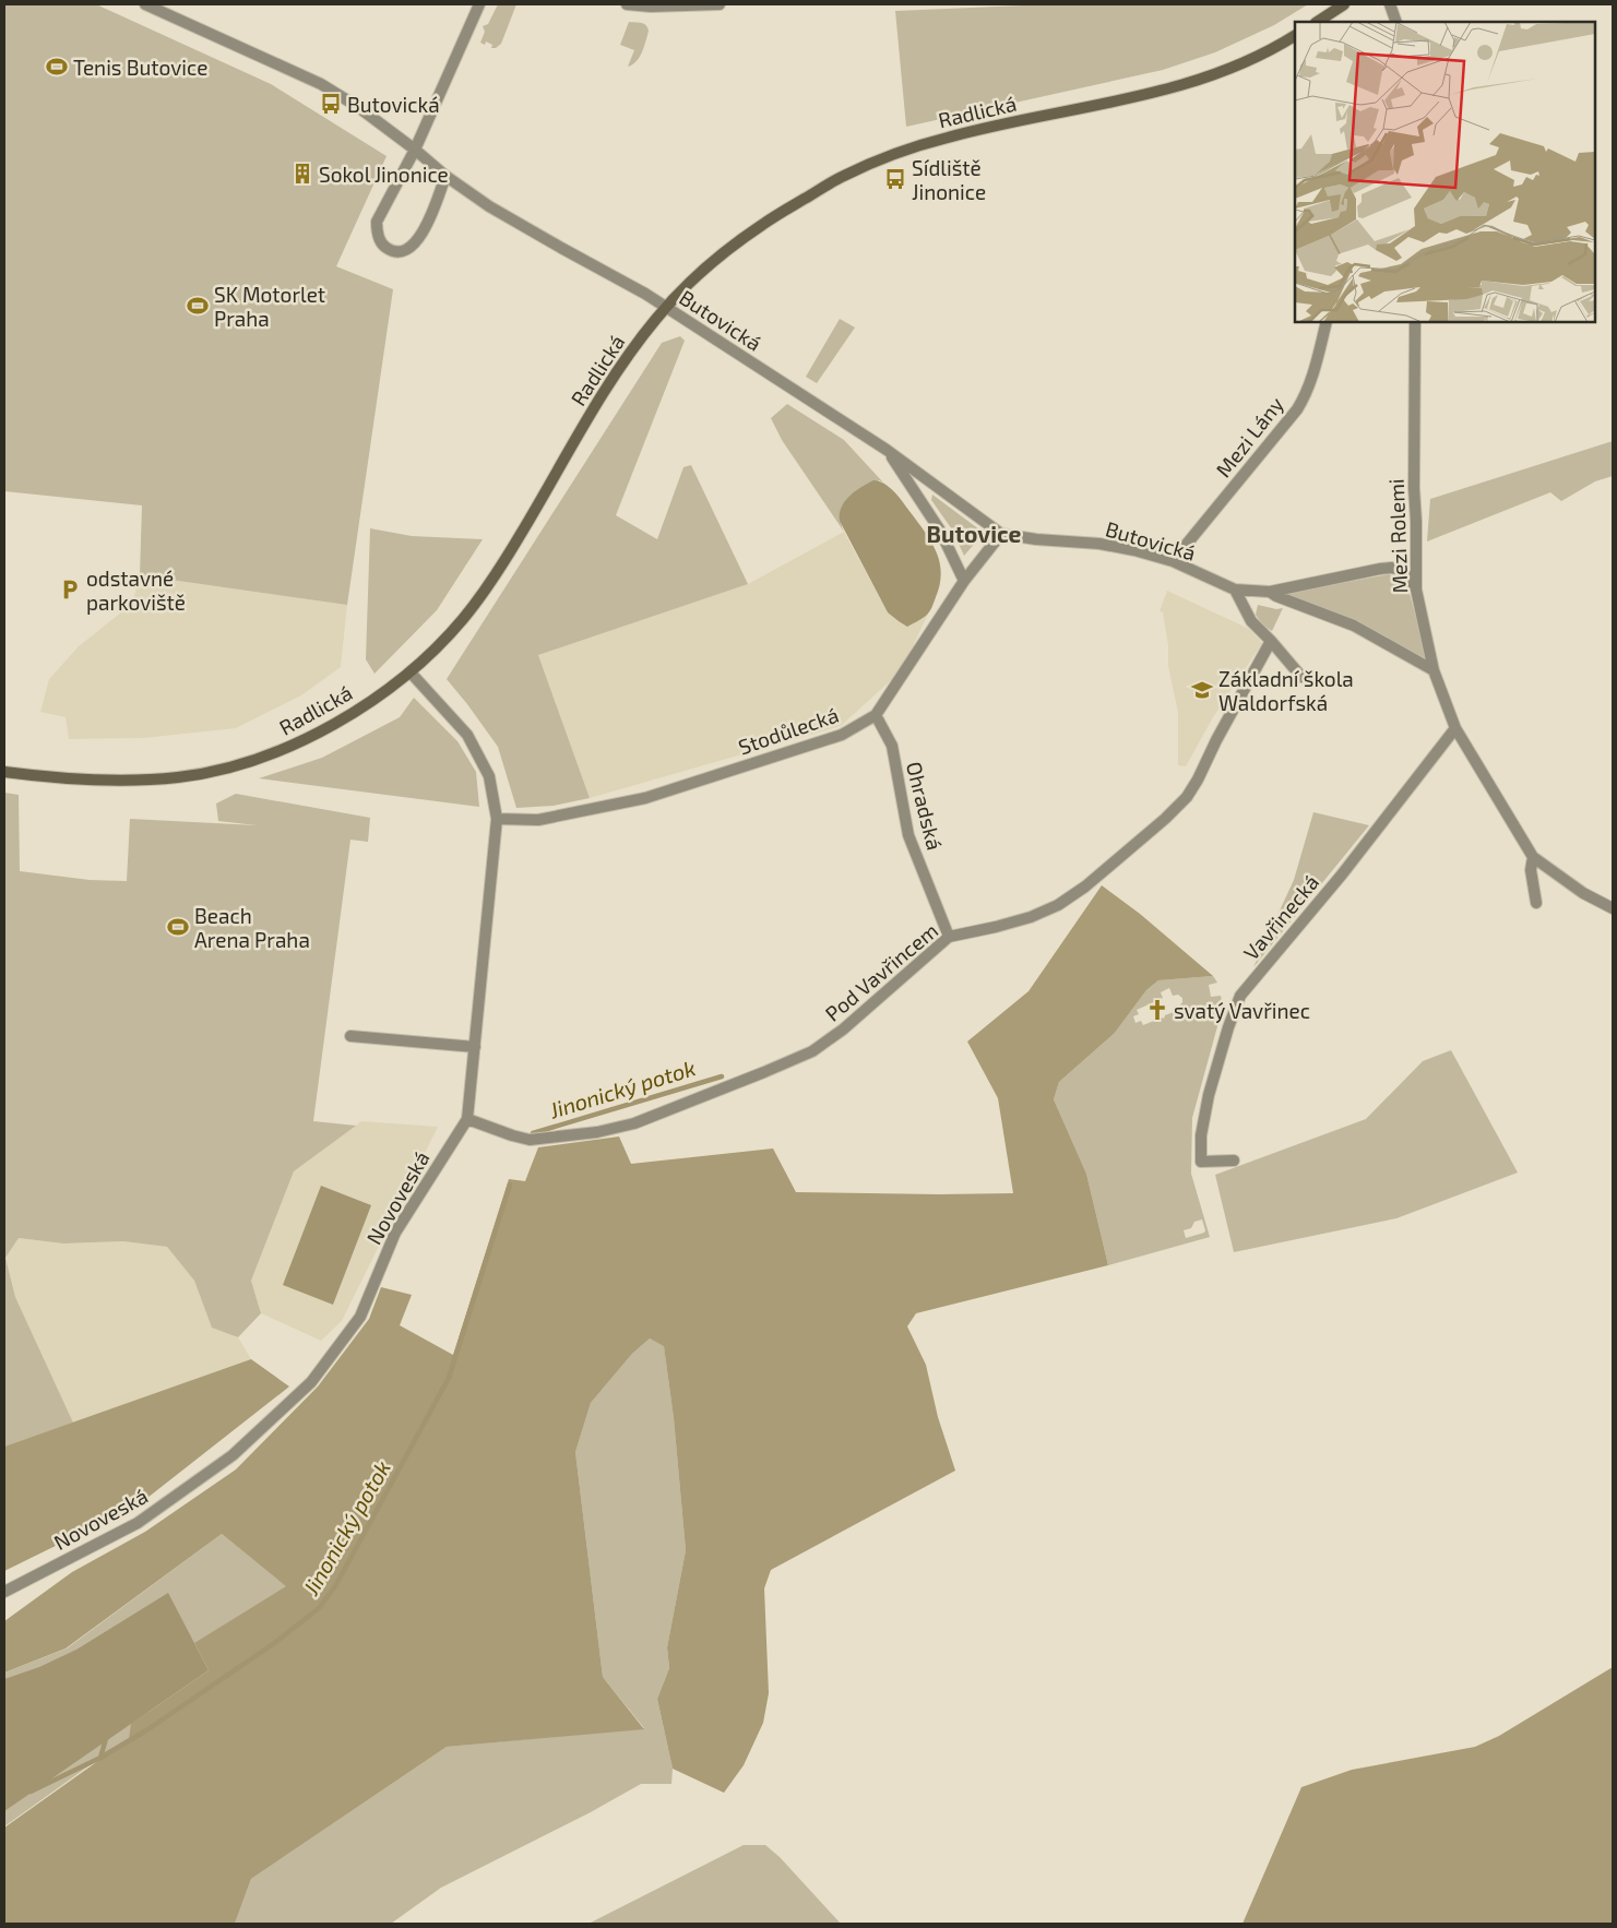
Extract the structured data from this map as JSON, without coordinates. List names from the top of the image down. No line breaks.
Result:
{"streets":{"main road":["Radlická"],"street":["Butovická","Mezi Lány","Mezi Rolemi","Stodůlecká","Ohradská","Vavřinecká","Pod Vavřincem","Novoveská"]},"crossings":[["Radlická","Butovická"],["Radlická","Novoveská"],["Butovická","Mezi Lány"],["Butovická","Mezi Rolemi"],["Butovická","Stodůlecká"],["Mezi Rolemi","Vavřinecká"],["Stodůlecká","Ohradská"],["Stodůlecká","Novoveská"],["Ohradská","Pod Vavřincem"],["Pod Vavřincem","Novoveská"]],"districts":["Butovice"],"water":["Jinonický potok"],"places":{"sports":["Tenis Butovice","SK Motorlet Praha","Beach Arena Praha"],"bus stop":["Butovická","Sídliště Jinonice"],"building":["Sokol Jinonice"],"parking":["odstavné parkoviště"],"school or university":["Základní škola Waldorfská"],"church":["svatý Vavřinec"]}}
